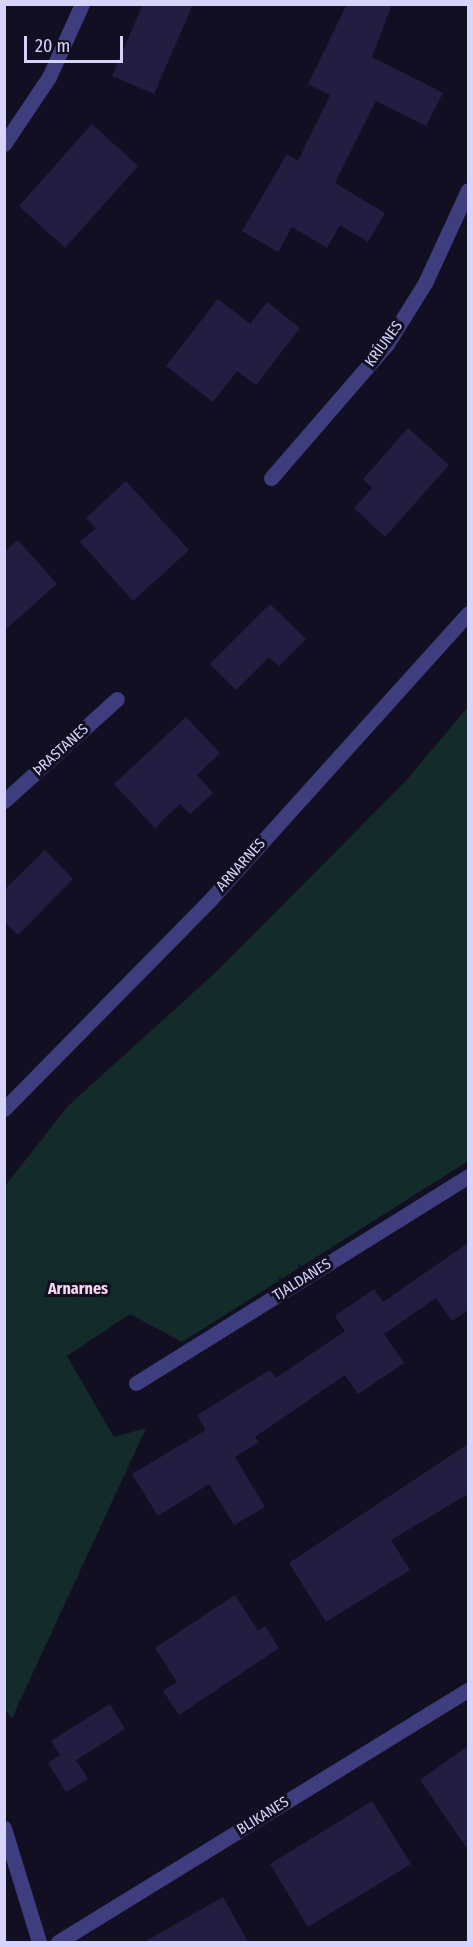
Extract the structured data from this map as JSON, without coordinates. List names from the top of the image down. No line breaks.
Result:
{"streets":{"street":["KRÍUNES","ÞRASTANES","ARNARNES","TJALDANES","BLIKANES"]},"districts":["Arnarnes"],"scale_bar":"20 m"}
